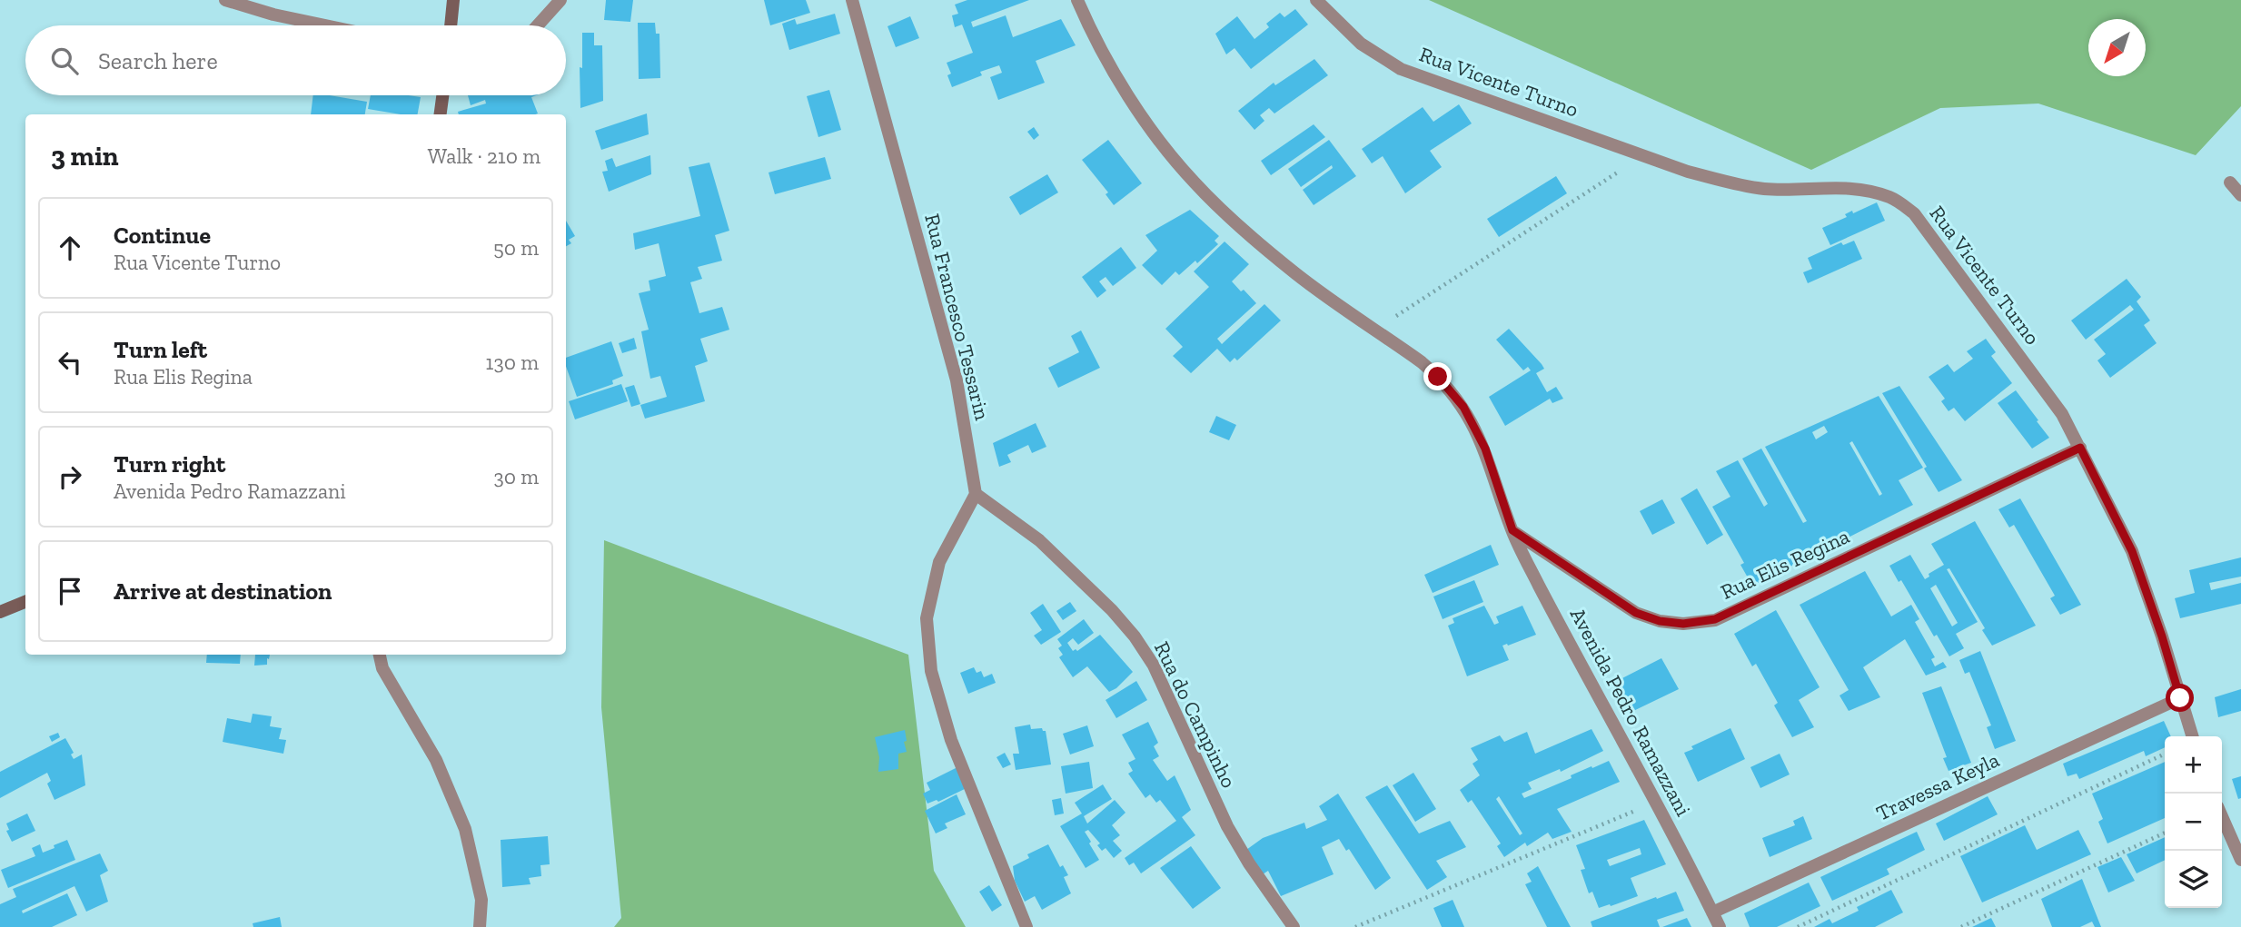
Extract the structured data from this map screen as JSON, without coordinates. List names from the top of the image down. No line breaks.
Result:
{"streets":{"street":["Rua Vicente Turno","Rua Francesco Tessarin","Rua Elis Regina","Avenida Pedro Ramazzani","Rua do Campinho","Travessa Keyla"]},"crossings":[["Rua Vicente Turno","Rua Elis Regina"],["Rua Vicente Turno","Travessa Keyla"],["Rua Francesco Tessarin","Rua do Campinho"],["Rua Elis Regina","Avenida Pedro Ramazzani"],["Avenida Pedro Ramazzani","Travessa Keyla"]],"north":"bottom left","page":{"search":"Search here","heading":["3 min","Walk · 210 m"],"list":[["Continue","Rua Vicente Turno","50 m"],["Turn left","Rua Elis Regina","130 m"],["Turn right","Avenida Pedro Ramazzani","30 m"],"Arrive at destination"],"map_buttons":["+","−"]}}
